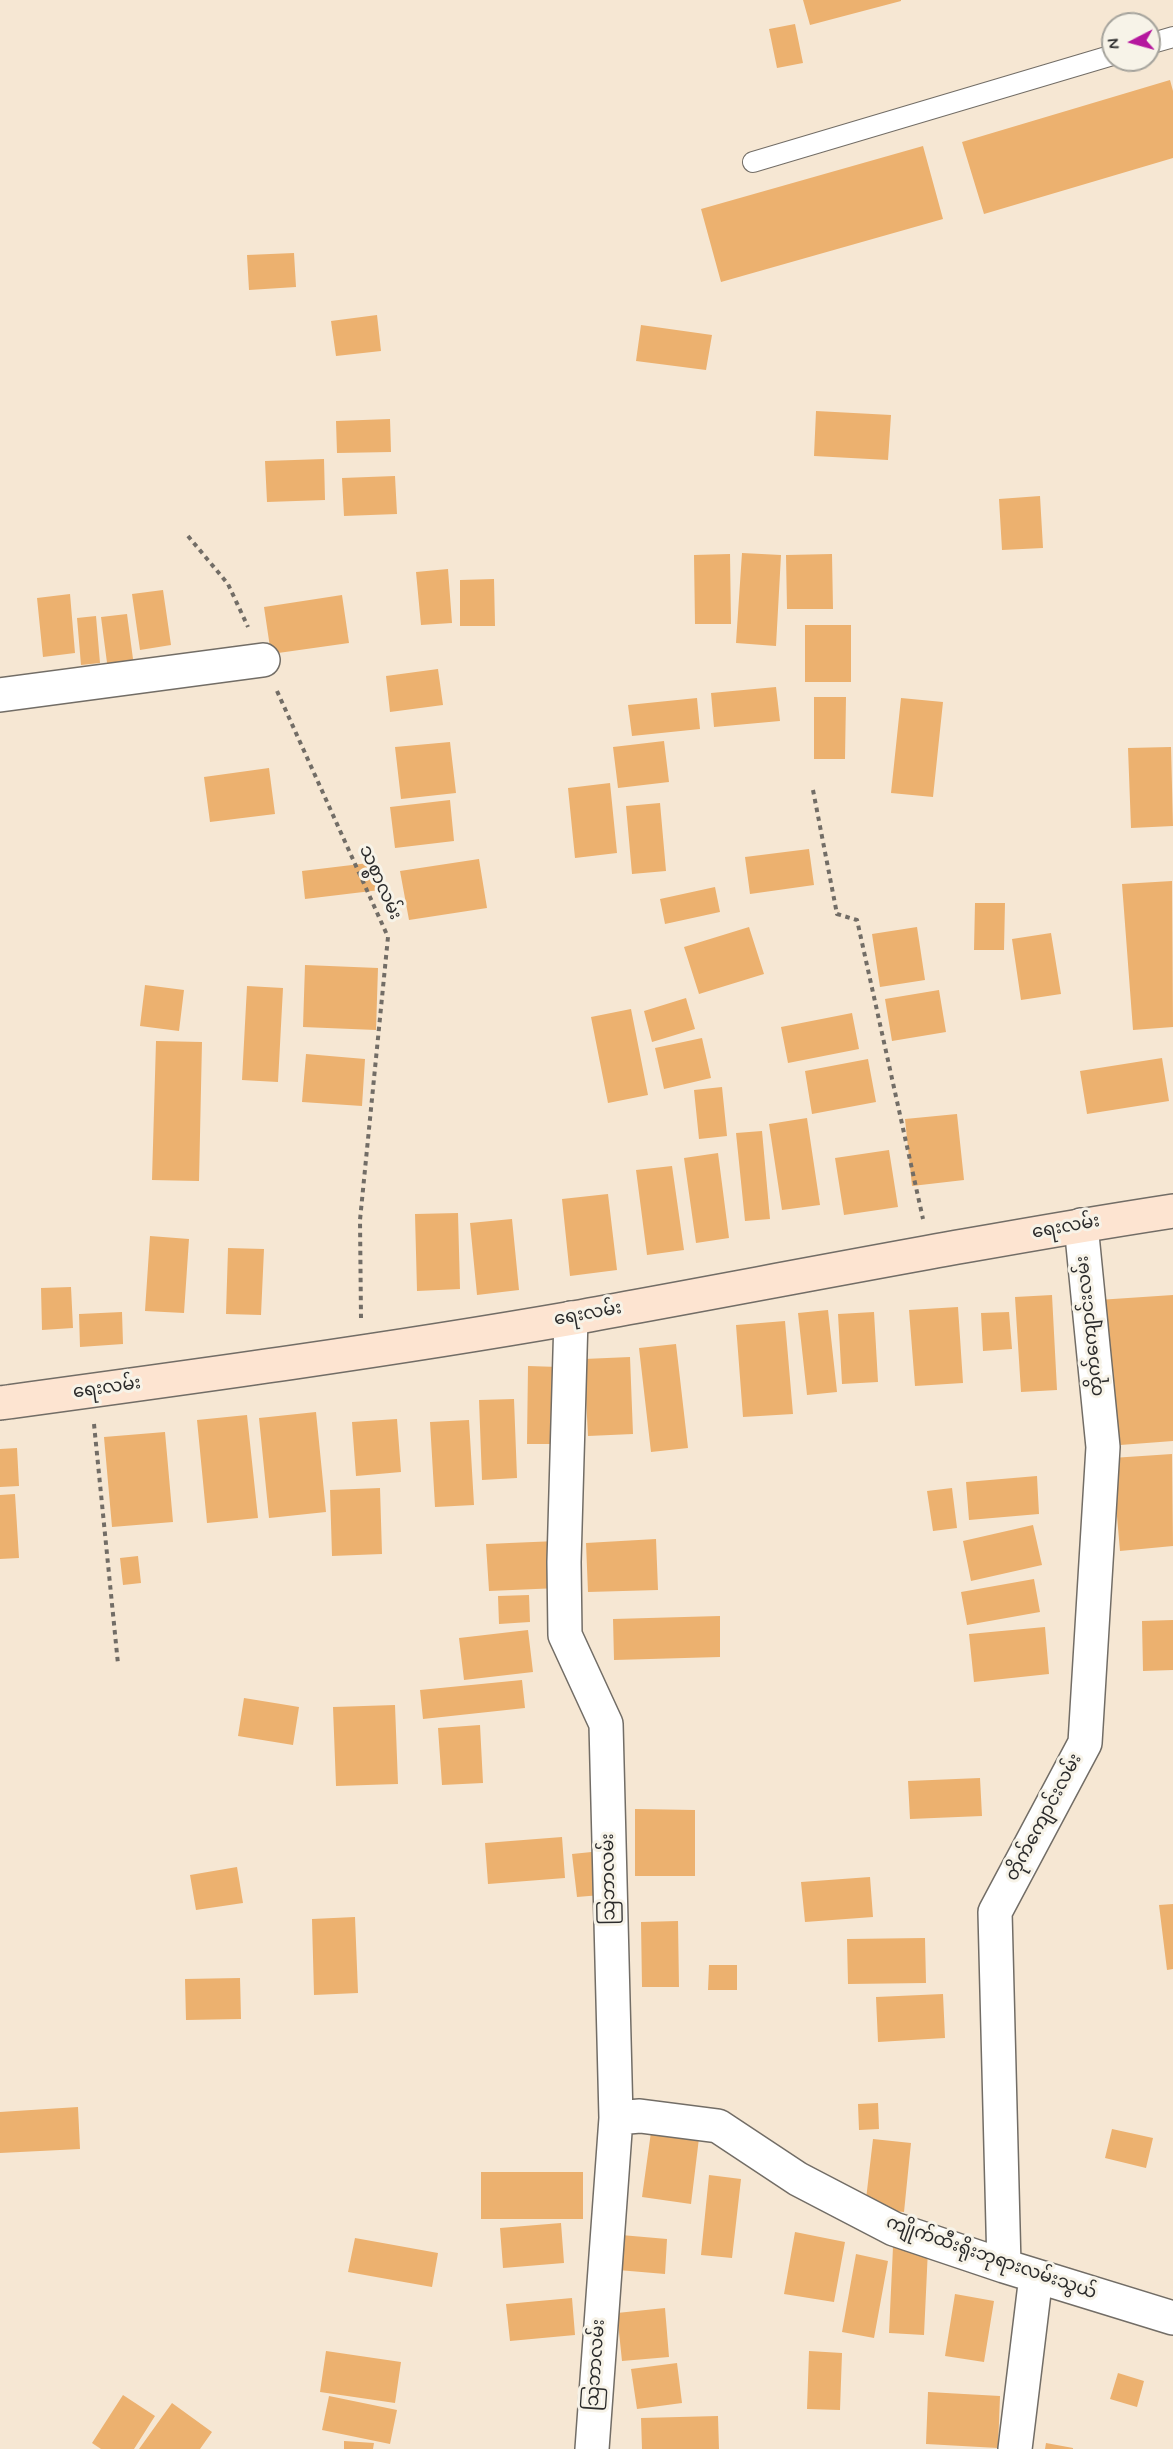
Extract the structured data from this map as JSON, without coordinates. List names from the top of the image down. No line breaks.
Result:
{"streets":{"street":["ရေးလမ်း","တိုက်ကျောင်းလမ်း","သြဘာလမ်း","ကျိုက်ထီးရိုးဘုရားလမ်းသွယ်"],"path":["သစ္စာလမ်း"]},"crossings":[["သစ္စာလမ်း","ရေးလမ်း"],["ရေးလမ်း","တိုက်ကျောင်းလမ်း"],["ရေးလမ်း","သြဘာလမ်း"],["တိုက်ကျောင်းလမ်း","ကျိုက်ထီးရိုးဘုရားလမ်းသွယ်"],["သြဘာလမ်း","ကျိုက်ထီးရိုးဘုရားလမ်းသွယ်"]],"north":"left"}
